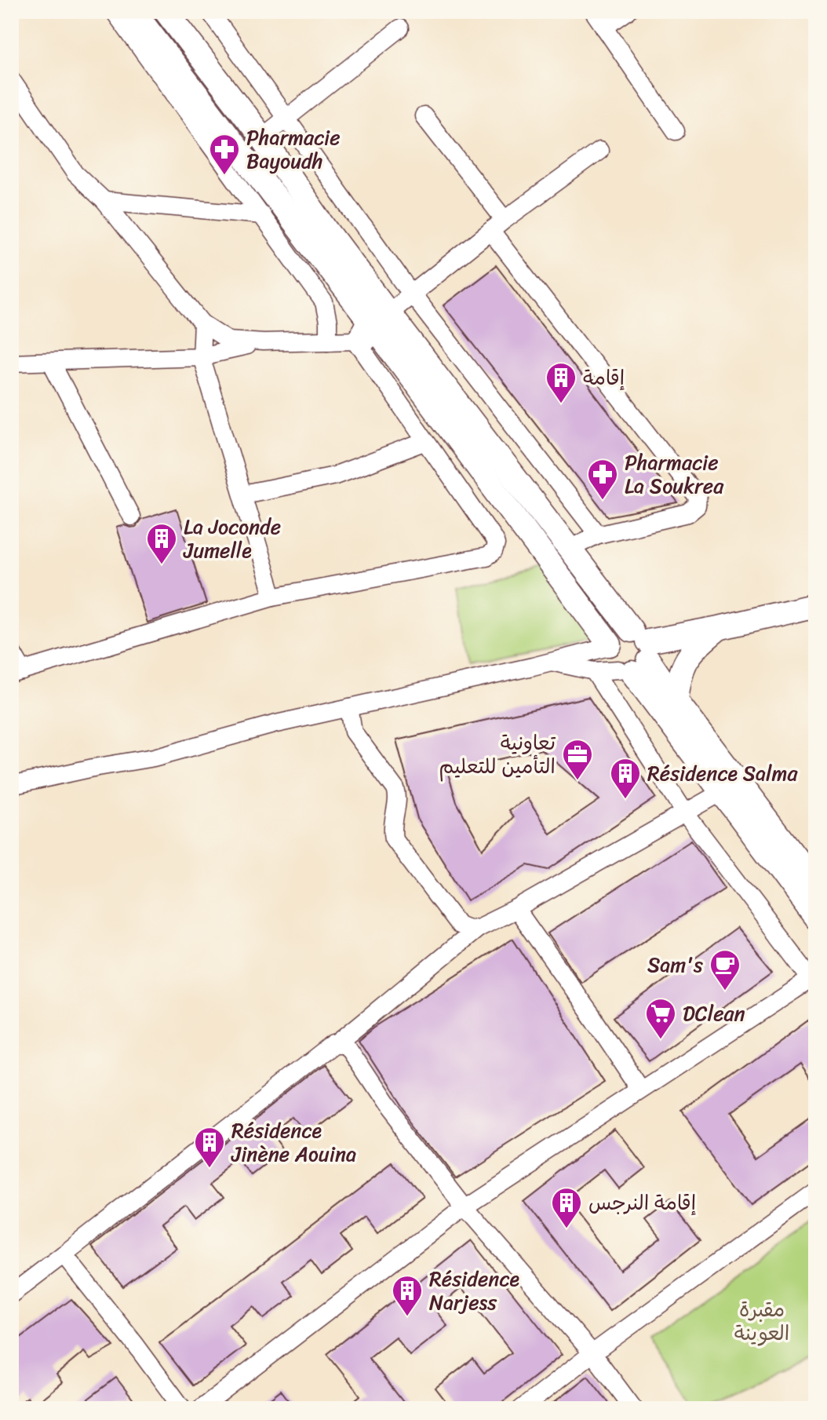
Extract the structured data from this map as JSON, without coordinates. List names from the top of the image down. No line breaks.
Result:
{"parks":["مقبرة العوينة"],"places":{"pharmacy":["Pharmacie Bayoudh","Pharmacie La Soukrea"],"building":["إقامة","La Joconde Jumelle","Résidence Salma","Résidence Jinène Aouina","إقامة النرجس","Résidence Narjess"],"office":["تعاونية التأمين للتعليم"],"cafe":["Sam's"],"supermarket":["DClean"]}}
